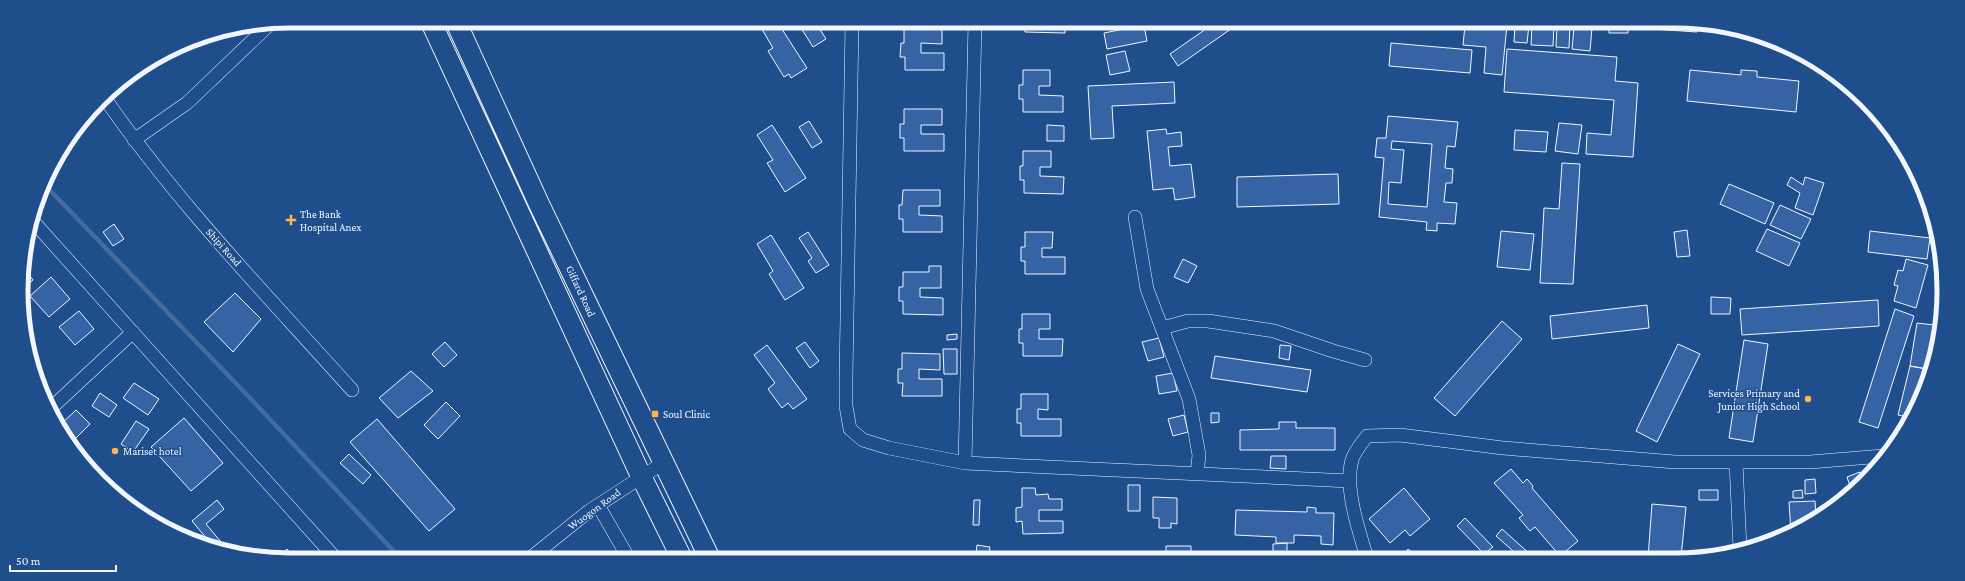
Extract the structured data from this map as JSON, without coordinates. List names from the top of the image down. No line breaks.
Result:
{"streets":{"main road":["Giffard Road"],"street":["Shipi Road","Wuogon Road"]},"crossings":[["Giffard Road","Wuogon Road"]],"places":{"health":["The Bank Hospital Anex"],"other":["Services Primary and Junior High School","Mariset hotel"],"transit":["Soul Clinic"]},"scale_bar":"50 m"}
